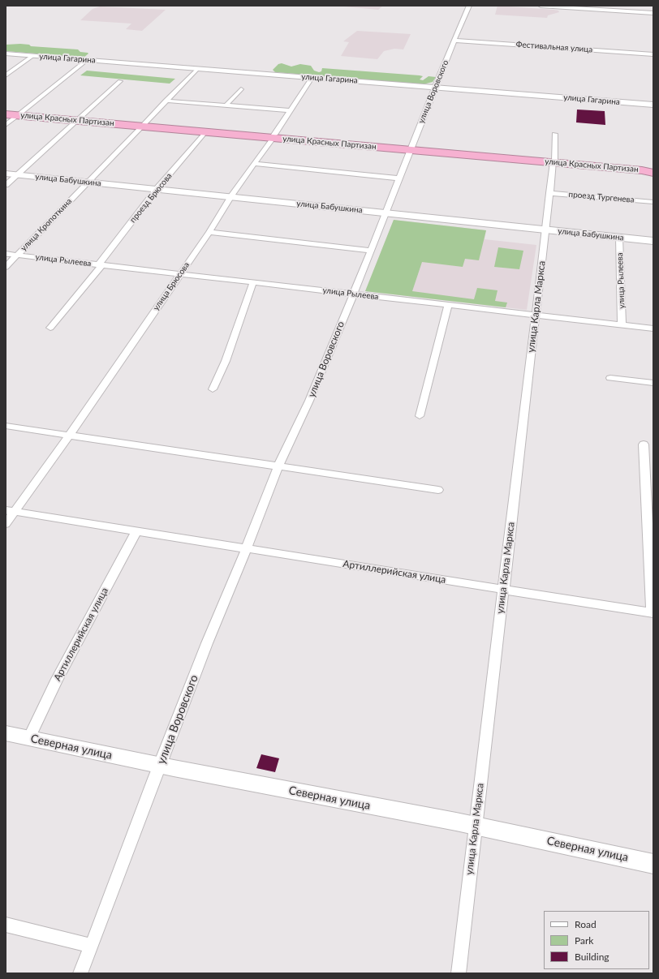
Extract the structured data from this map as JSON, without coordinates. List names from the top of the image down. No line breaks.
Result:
{"streets":{"highway":["улица Красных Партизан"],"street":["Фестивальная улица","улица Гагарина","улица Воровского","улица Бабушкина","проезд Тургенева","проезд Брюсова","улица Кропоткина","улица Рылеева","улица Брюсова","улица Карла Маркса","Артиллерийская улица","Северная улица"]},"crossings":[["Фестивальная улица","улица Воровского"],["улица Гагарина","улица Воровского"],["улица Гагарина","улица Кропоткина"],["улица Гагарина","улица Брюсова"],["улица Воровского","улица Красных Партизан"],["улица Воровского","улица Бабушкина"],["улица Воровского","улица Рылеева"],["улица Воровского","Артиллерийская улица"],["улица Воровского","Северная улица"],["улица Красных Партизан","проезд Брюсова"],["улица Красных Партизан","улица Кропоткина"],["улица Красных Партизан","улица Брюсова"],["улица Красных Партизан","улица Карла Маркса"],["улица Бабушкина","проезд Брюсова"],["улица Бабушкина","улица Кропоткина"],["улица Бабушкина","улица Рылеева"],["улица Бабушкина","улица Брюсова"],["улица Бабушкина","улица Карла Маркса"],["проезд Тургенева","улица Карла Маркса"],["проезд Брюсова","улица Рылеева"],["улица Кропоткина","улица Рылеева"],["улица Рылеева","улица Брюсова"],["улица Рылеева","улица Карла Маркса"],["улица Брюсова","Артиллерийская улица"],["улица Карла Маркса","Артиллерийская улица"],["улица Карла Маркса","Северная улица"],["Артиллерийская улица","Северная улица"]],"legend":["Road","Park","Building"]}
